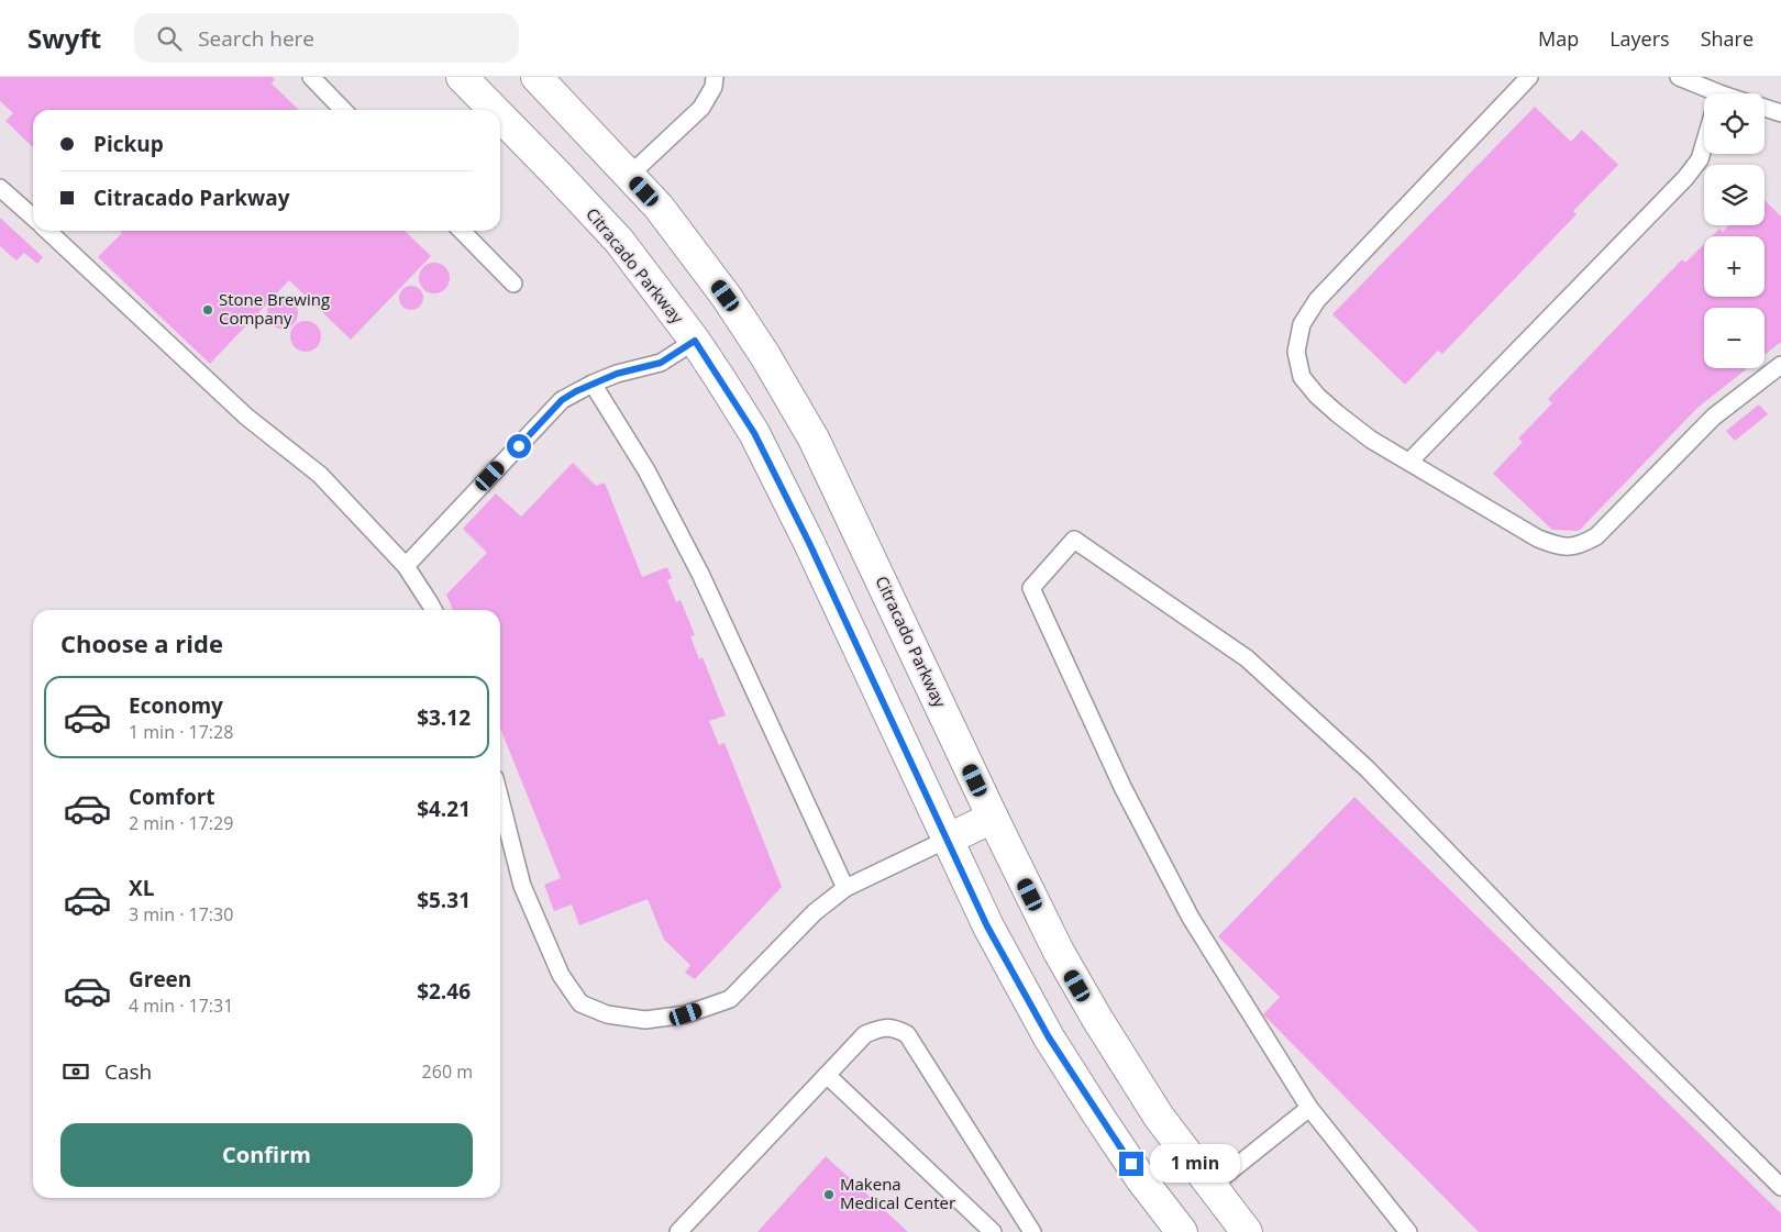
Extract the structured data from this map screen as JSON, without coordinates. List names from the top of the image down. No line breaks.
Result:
{"streets":{"main road":["Citracado Parkway"]},"places":["Stone Brewing Company","Makena Medical Center"],"page":{"header":"Swyft","search":"Search here","nav":["Map","Layers","Share"],"map_buttons":["+","−"],"banner":["Pickup","Citracado Parkway"],"heading":"Choose a ride","list":[{"name":"Economy","note":"1 min · 17:28","value":"$3.12"},{"name":"Comfort","note":"2 min · 17:29","value":"$4.21"},{"name":"XL","note":"3 min · 17:30","value":"$5.31"},{"name":"Green","note":"4 min · 17:31","value":"$2.46"}],"pay":["Cash","260 m"],"buttons":"Confirm","bubble":"1 min"}}
